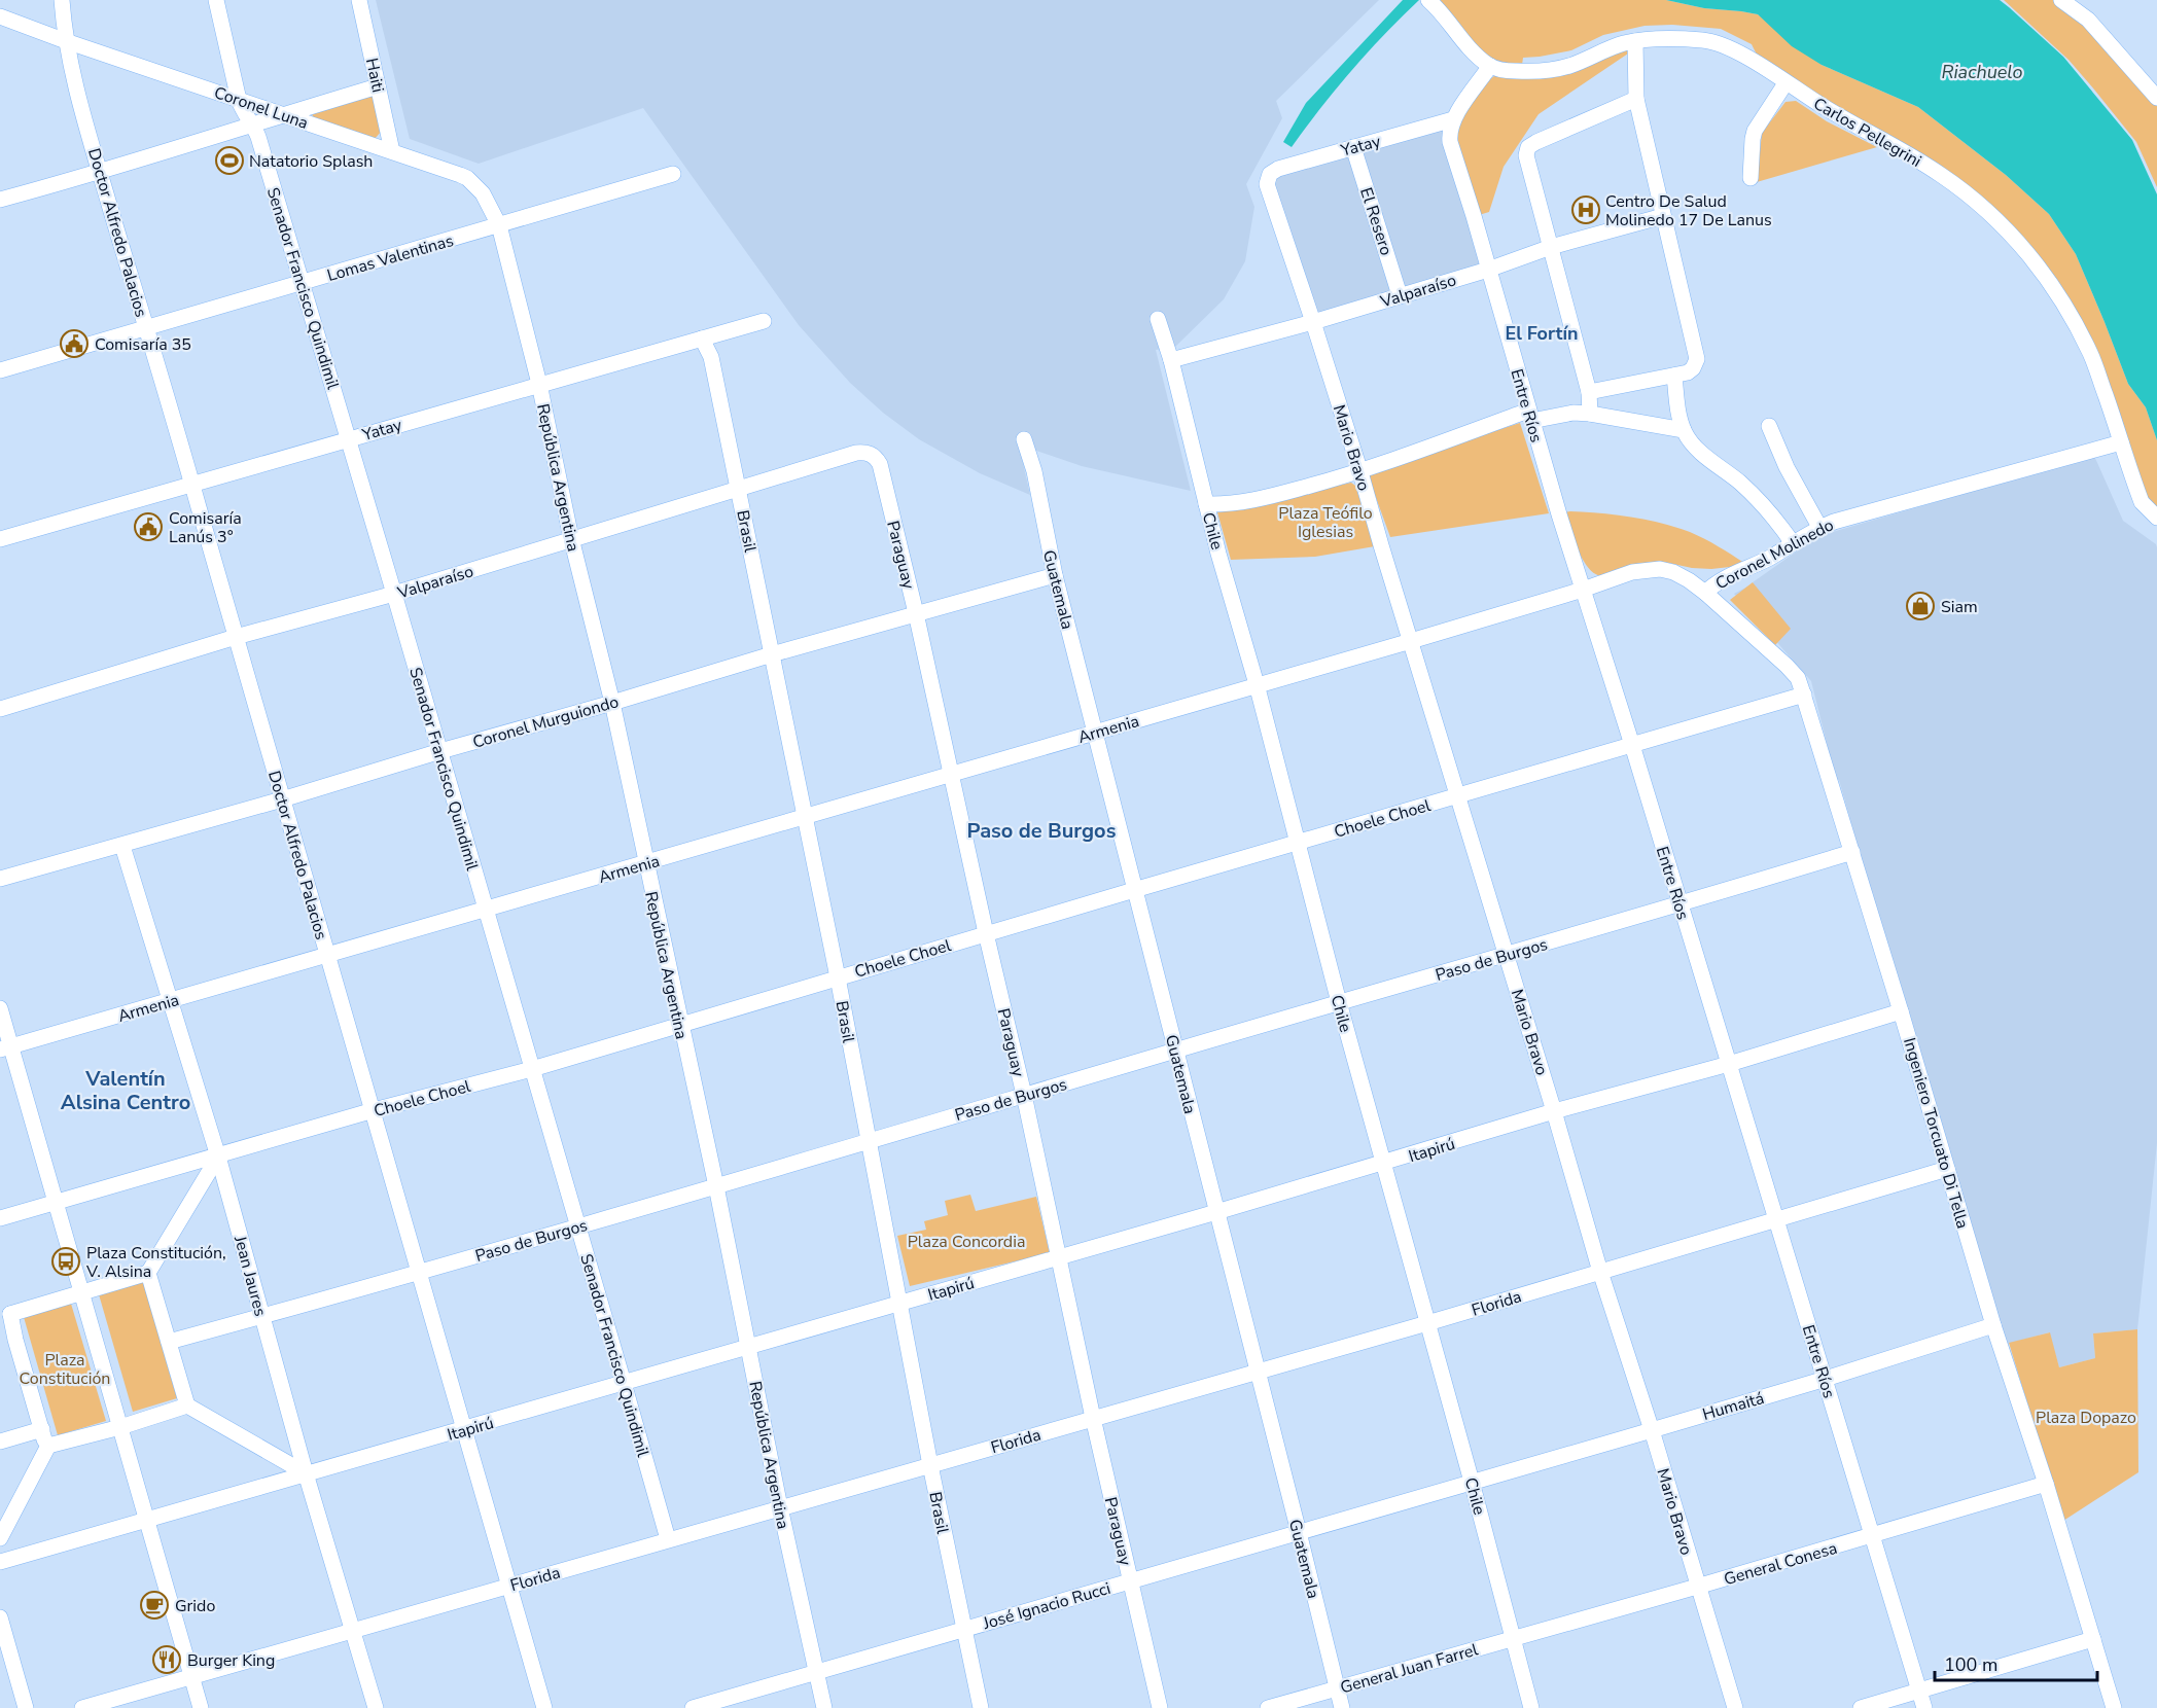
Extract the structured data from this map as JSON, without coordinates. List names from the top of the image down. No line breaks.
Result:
{"streets":{"street":["Haiti","Coronel Luna","Carlos Pellegrini","Yatay","El Resero","Doctor Alfredo Palacios","Lomas Valentinas","Senador Francisco Quindimil","Valparaíso","Entre Ríos","Mario Bravo","República Argentina","Brasil","Chile","Coronel Molinedo","Paraguay","Guatemala","Coronel Murguiondo","Armenia","Choele Choel","Paso de Burgos","Ingeniero Torcuato Di Tella","Itapirú","Jean Jaures","Florida","Humaitá","General Conesa","José Ignacio Rucci","General Juan Farrel"]},"crossings":[["Haiti","Coronel Luna"],["Coronel Luna","Doctor Alfredo Palacios"],["Coronel Luna","Lomas Valentinas"],["Coronel Luna","Senador Francisco Quindimil"],["Coronel Luna","República Argentina"],["Carlos Pellegrini","Coronel Molinedo"],["Yatay","El Resero"],["Yatay","Doctor Alfredo Palacios"],["Yatay","Senador Francisco Quindimil"],["Yatay","Entre Ríos"],["Yatay","Mario Bravo"],["Yatay","República Argentina"],["Yatay","Brasil"],["El Resero","Valparaíso"],["Doctor Alfredo Palacios","Lomas Valentinas"],["Doctor Alfredo Palacios","Valparaíso"],["Doctor Alfredo Palacios","Coronel Murguiondo"],["Doctor Alfredo Palacios","Armenia"],["Doctor Alfredo Palacios","Choele Choel"],["Doctor Alfredo Palacios","Paso de Burgos"],["Doctor Alfredo Palacios","Itapirú"],["Doctor Alfredo Palacios","Florida"],["Lomas Valentinas","Senador Francisco Quindimil"],["Lomas Valentinas","República Argentina"],["Senador Francisco Quindimil","Valparaíso"],["Senador Francisco Quindimil","Coronel Murguiondo"],["Senador Francisco Quindimil","Armenia"],["Senador Francisco Quindimil","Choele Choel"],["Senador Francisco Quindimil","Paso de Burgos"],["Senador Francisco Quindimil","Itapirú"],["Senador Francisco Quindimil","Florida"],["Valparaíso","Entre Ríos"],["Valparaíso","Mario Bravo"],["Valparaíso","República Argentina"],["Valparaíso","Brasil"],["Valparaíso","Chile"],["Valparaíso","Paraguay"],["Entre Ríos","Coronel Molinedo"],["Entre Ríos","Choele Choel"],["Entre Ríos","Paso de Burgos"],["Entre Ríos","Itapirú"],["Entre Ríos","Florida"],["Entre Ríos","Humaitá"],["Entre Ríos","General Conesa"],["Mario Bravo","Coronel Molinedo"],["Mario Bravo","Choele Choel"],["Mario Bravo","Paso de Burgos"],["Mario Bravo","Itapirú"],["Mario Bravo","Florida"],["Mario Bravo","Humaitá"],["Mario Bravo","General Conesa"],["República Argentina","Coronel Murguiondo"],["República Argentina","Armenia"],["República Argentina","Choele Choel"],["República Argentina","Paso de Burgos"],["República Argentina","Itapirú"],["República Argentina","Florida"],["República Argentina","José Ignacio Rucci"],["Brasil","Coronel Murguiondo"],["Brasil","Armenia"],["Brasil","Choele Choel"],["Brasil","Paso de Burgos"],["Brasil","Itapirú"],["Brasil","Florida"],["Brasil","José Ignacio Rucci"],["Chile","Coronel Molinedo"],["Chile","Armenia"],["Chile","Choele Choel"],["Chile","Paso de Burgos"],["Chile","Itapirú"],["Chile","Florida"],["Chile","Humaitá"],["Chile","General Conesa"],["Chile","José Ignacio Rucci"],["Chile","General Juan Farrel"],["Coronel Molinedo","Armenia"],["Coronel Molinedo","Ingeniero Torcuato Di Tella"],["Paraguay","Coronel Murguiondo"],["Paraguay","Armenia"],["Paraguay","Choele Choel"],["Paraguay","Paso de Burgos"],["Paraguay","Itapirú"],["Paraguay","Florida"],["Paraguay","José Ignacio Rucci"],["Guatemala","Coronel Murguiondo"],["Guatemala","Armenia"],["Guatemala","Choele Choel"],["Guatemala","Paso de Burgos"],["Guatemala","Itapirú"],["Guatemala","Florida"],["Guatemala","José Ignacio Rucci"],["Guatemala","General Juan Farrel"],["Coronel Murguiondo","Jean Jaures"],["Armenia","Jean Jaures"],["Choele Choel","Ingeniero Torcuato Di Tella"],["Choele Choel","Jean Jaures"],["Paso de Burgos","Ingeniero Torcuato Di Tella"],["Paso de Burgos","Jean Jaures"],["Ingeniero Torcuato Di Tella","Itapirú"],["Ingeniero Torcuato Di Tella","Florida"],["Ingeniero Torcuato Di Tella","Humaitá"],["Ingeniero Torcuato Di Tella","General Conesa"],["Itapirú","Jean Jaures"],["Jean Jaures","Florida"],["Humaitá","José Ignacio Rucci"],["General Conesa","General Juan Farrel"]],"districts":["El Fortín","Paso de Burgos","Valentín Alsina Centro"],"water":["Riachuelo"],"parks":["Plaza Teófilo Iglesias","Plaza Concordia","Plaza Constitución","Plaza Dopazo"],"places":{"sports":["Natatorio Splash"],"hospital":["Centro De Salud Molinedo 17 De Lanus"],"public building":["Comisaría 35","Comisaría Lanús 3°"],"shop":["Siam"],"bus stop":["Plaza Constitución, V. Alsina"],"cafe":["Grido"],"restaurant":["Burger King"]},"scale_bar":"100 m"}
